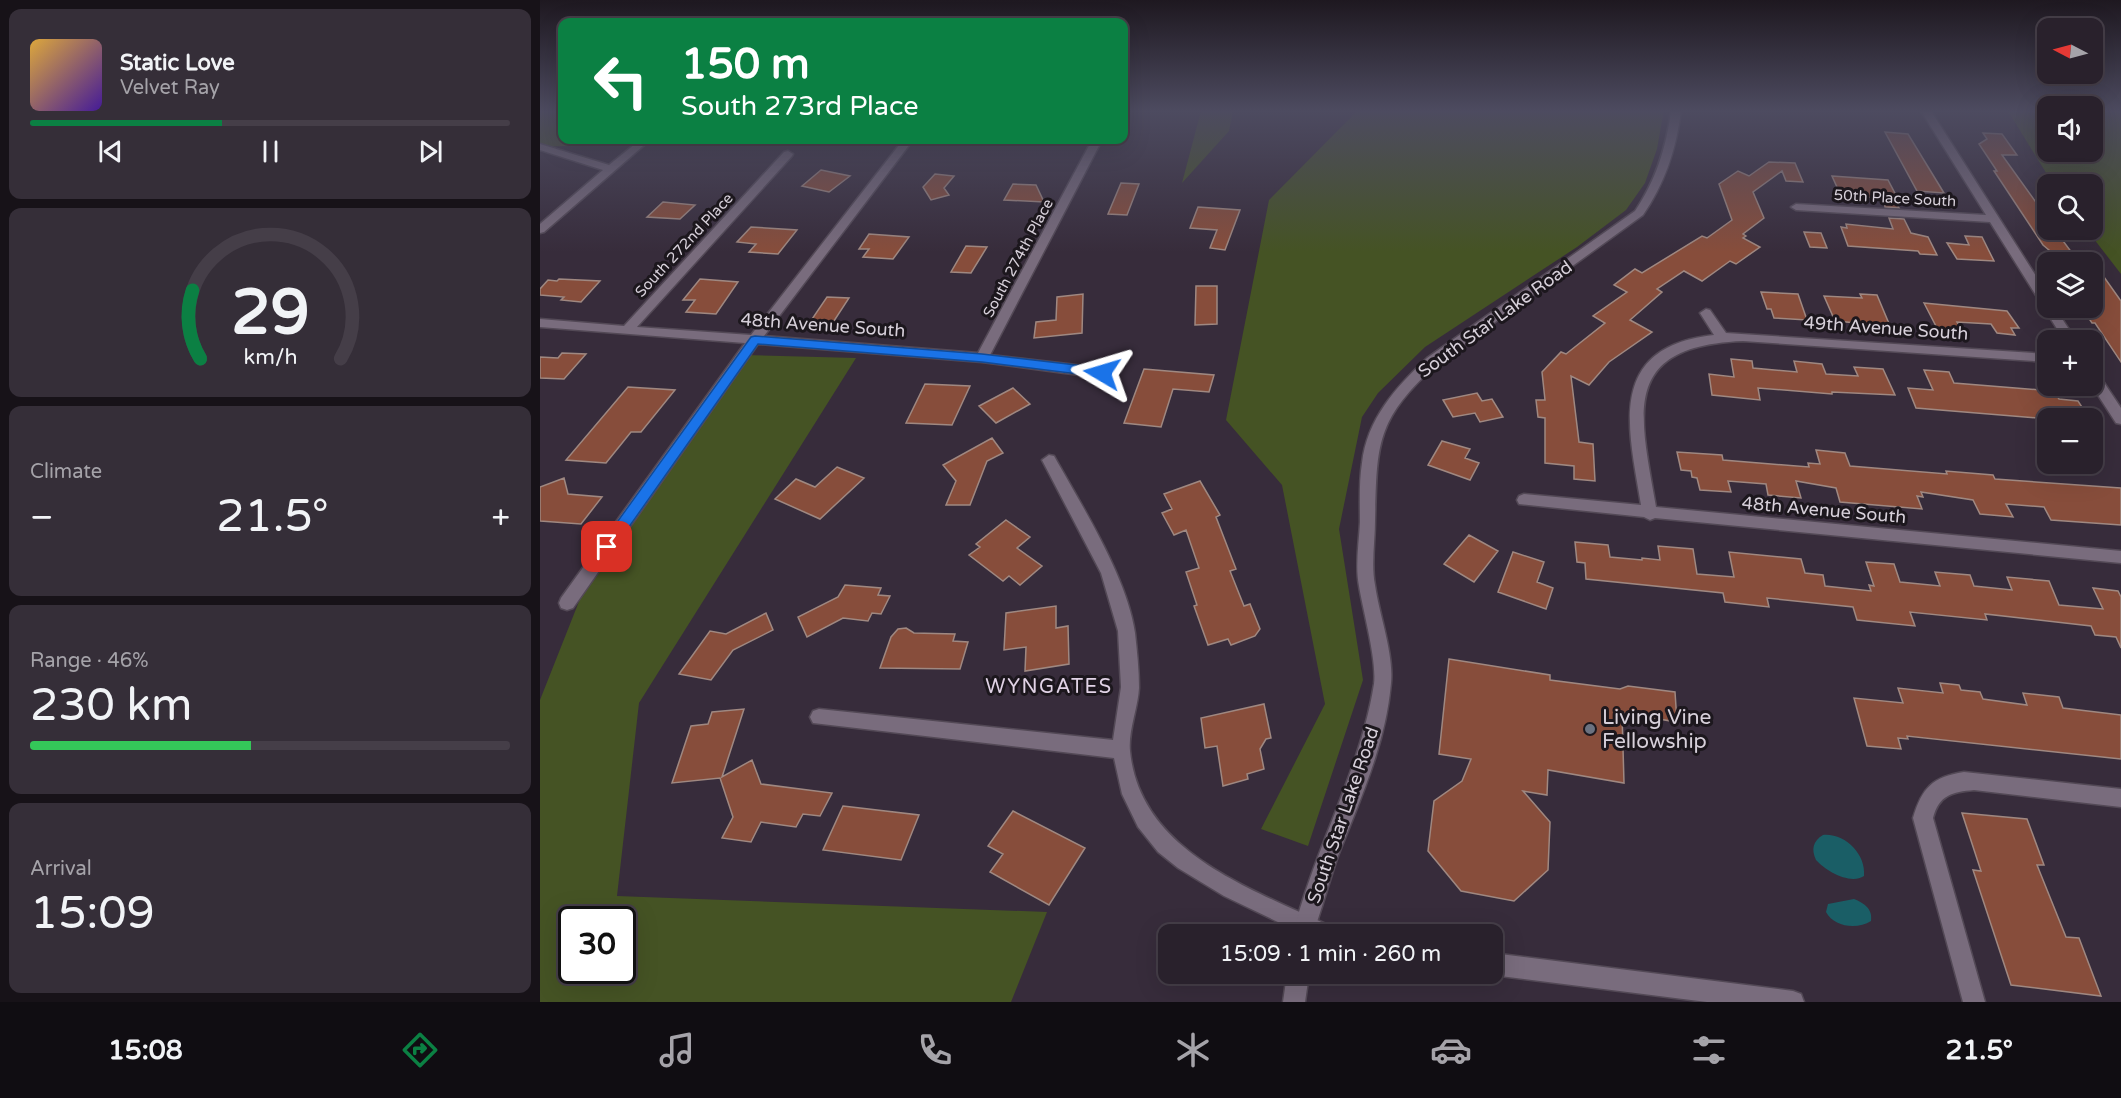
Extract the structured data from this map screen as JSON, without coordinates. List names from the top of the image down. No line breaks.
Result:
{"streets":{"street":["50th Place South","South 272nd Place","South 274th Place","South Star Lake Road","48th Avenue South","49th Avenue South"]},"crossings":[["South 272nd Place","48th Avenue South"],["South 274th Place","48th Avenue South"],["48th Avenue South","49th Avenue South"]],"districts":["WYNGATES"],"places":["Living Vine Fellowship"],"north":"left","page":{"map_buttons":["+","−"],"turn":["150 m","South 273rd Place"],"song":["Static Love","Velvet Ray"],"tile":["Climate",["Range · 46%","230 km"],["Arrival","15:09"]],"heat":["−","21.5°","+"],"limit":"30","trip":"15:09 · 1 min · 260 m","tabs":["15:08","21.5°"],"gauge":["29","km/h"]}}
